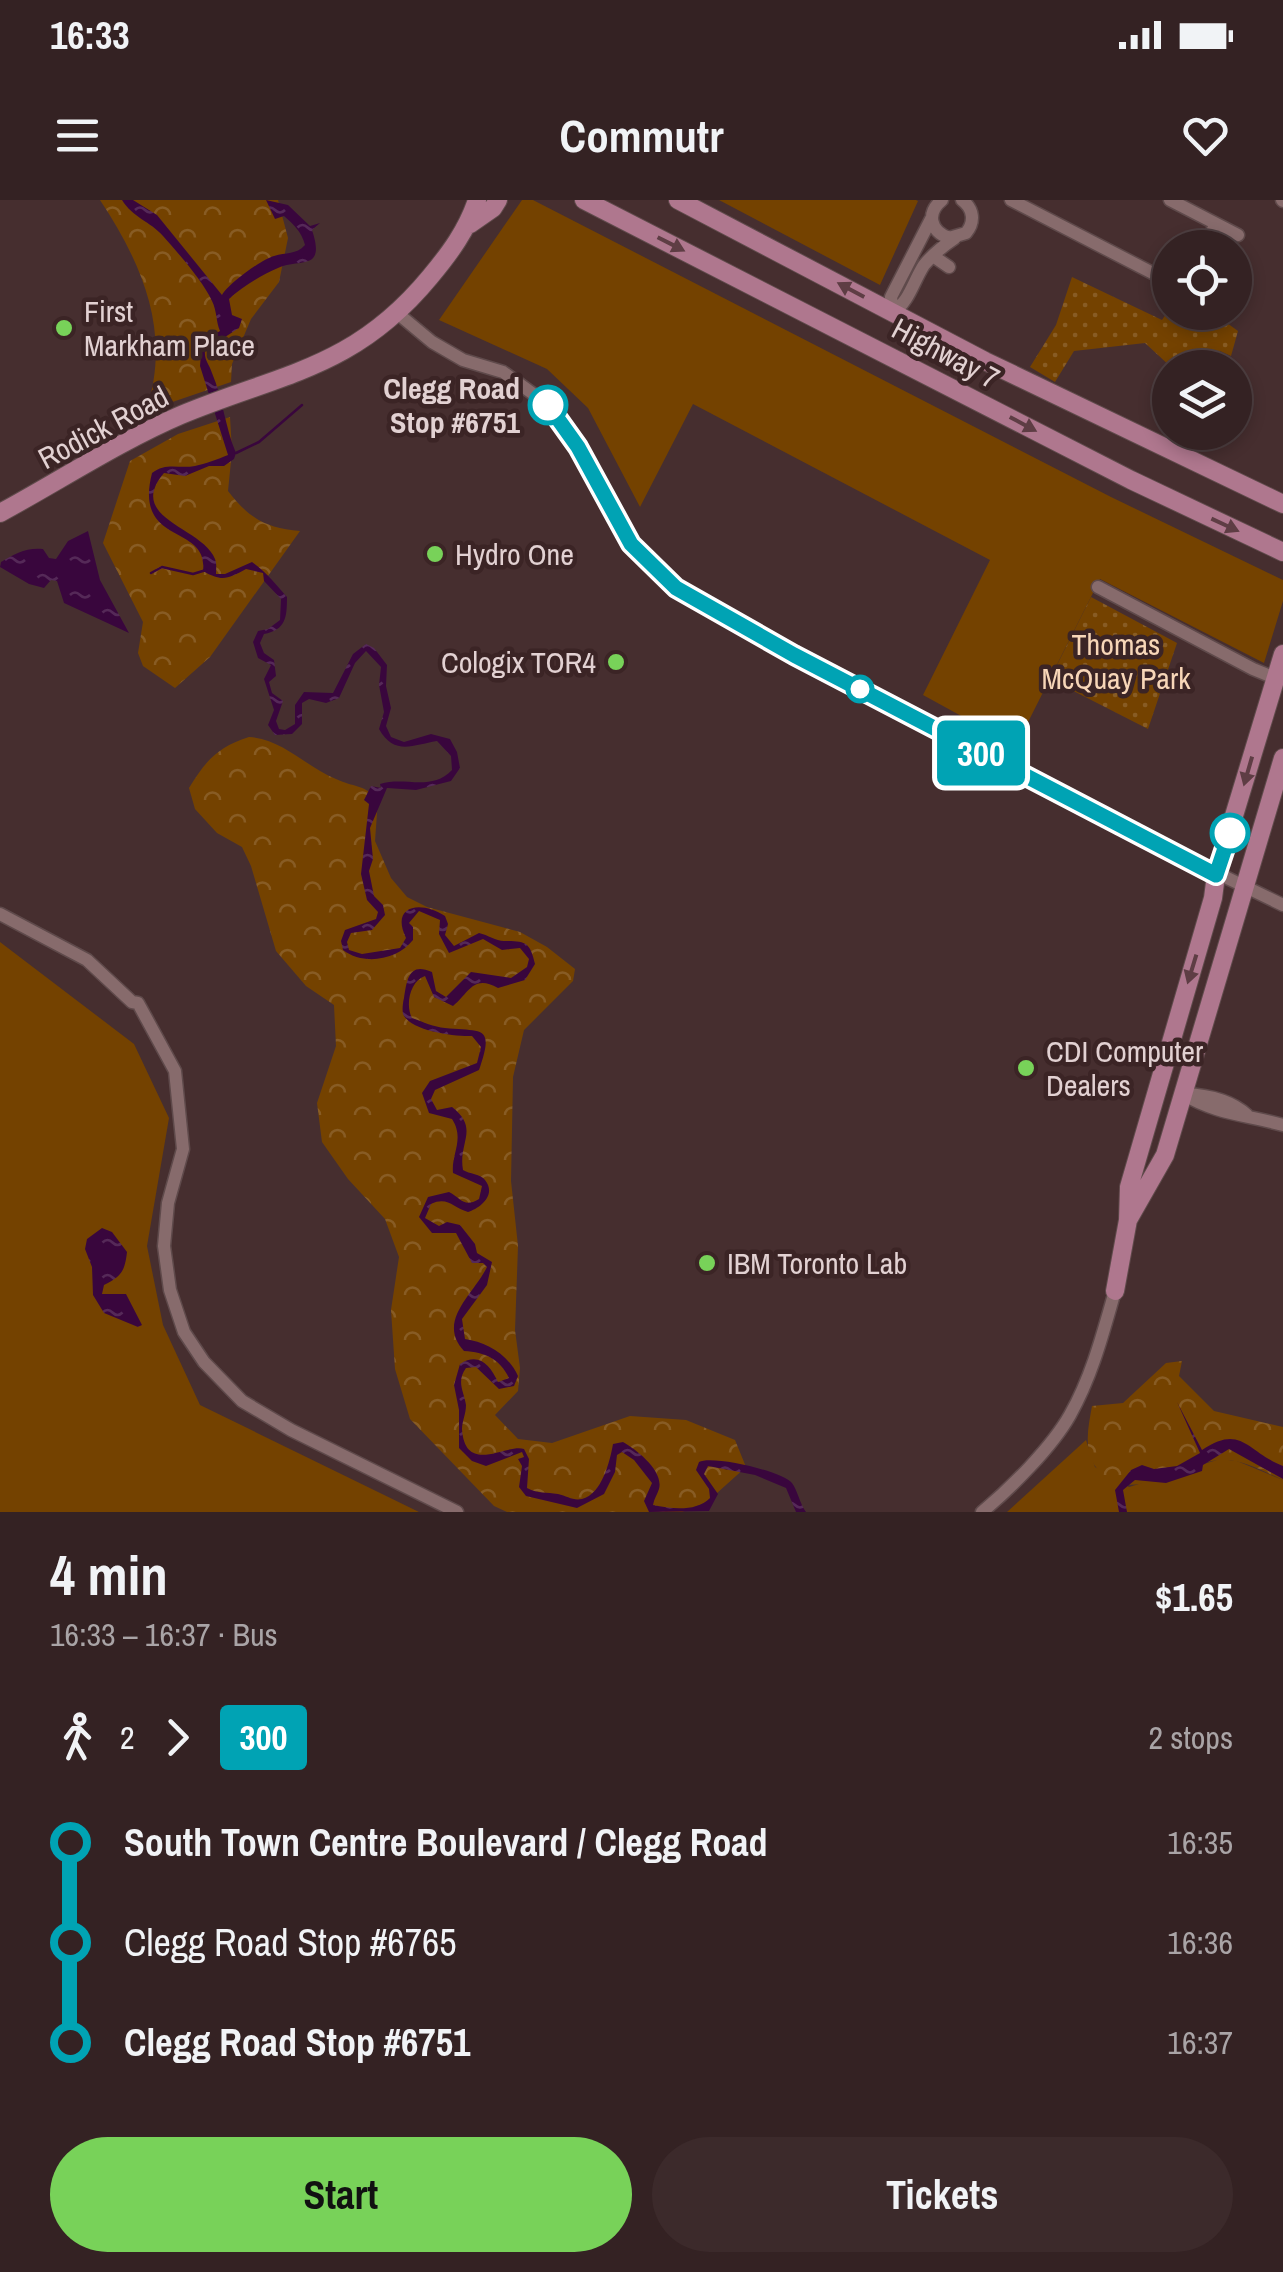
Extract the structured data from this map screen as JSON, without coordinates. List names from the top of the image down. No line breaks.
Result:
{"streets":{"main road":["Highway 7","Rodick Road"]},"parks":["Thomas McQuay Park"],"places":["First Markham Place","Clegg Road Stop #6751","Hydro One","Cologix TOR4","CDI Computer Dealers","IBM Toronto Lab"],"lines":["bus line 300"],"page":{"status":"16:33","header":"Commutr","on_map":"300","heading":["4 min","16:33 – 16:37 · Bus","$1.65"],"legs":["2","300","2 stops"],"list":[{"name":"South Town Centre Boulevard / Clegg Road","value":"16:35"},{"name":"Clegg Road Stop #6765","value":"16:36"},{"name":"Clegg Road Stop #6751","value":"16:37"}],"buttons":["Start","Tickets"]}}
